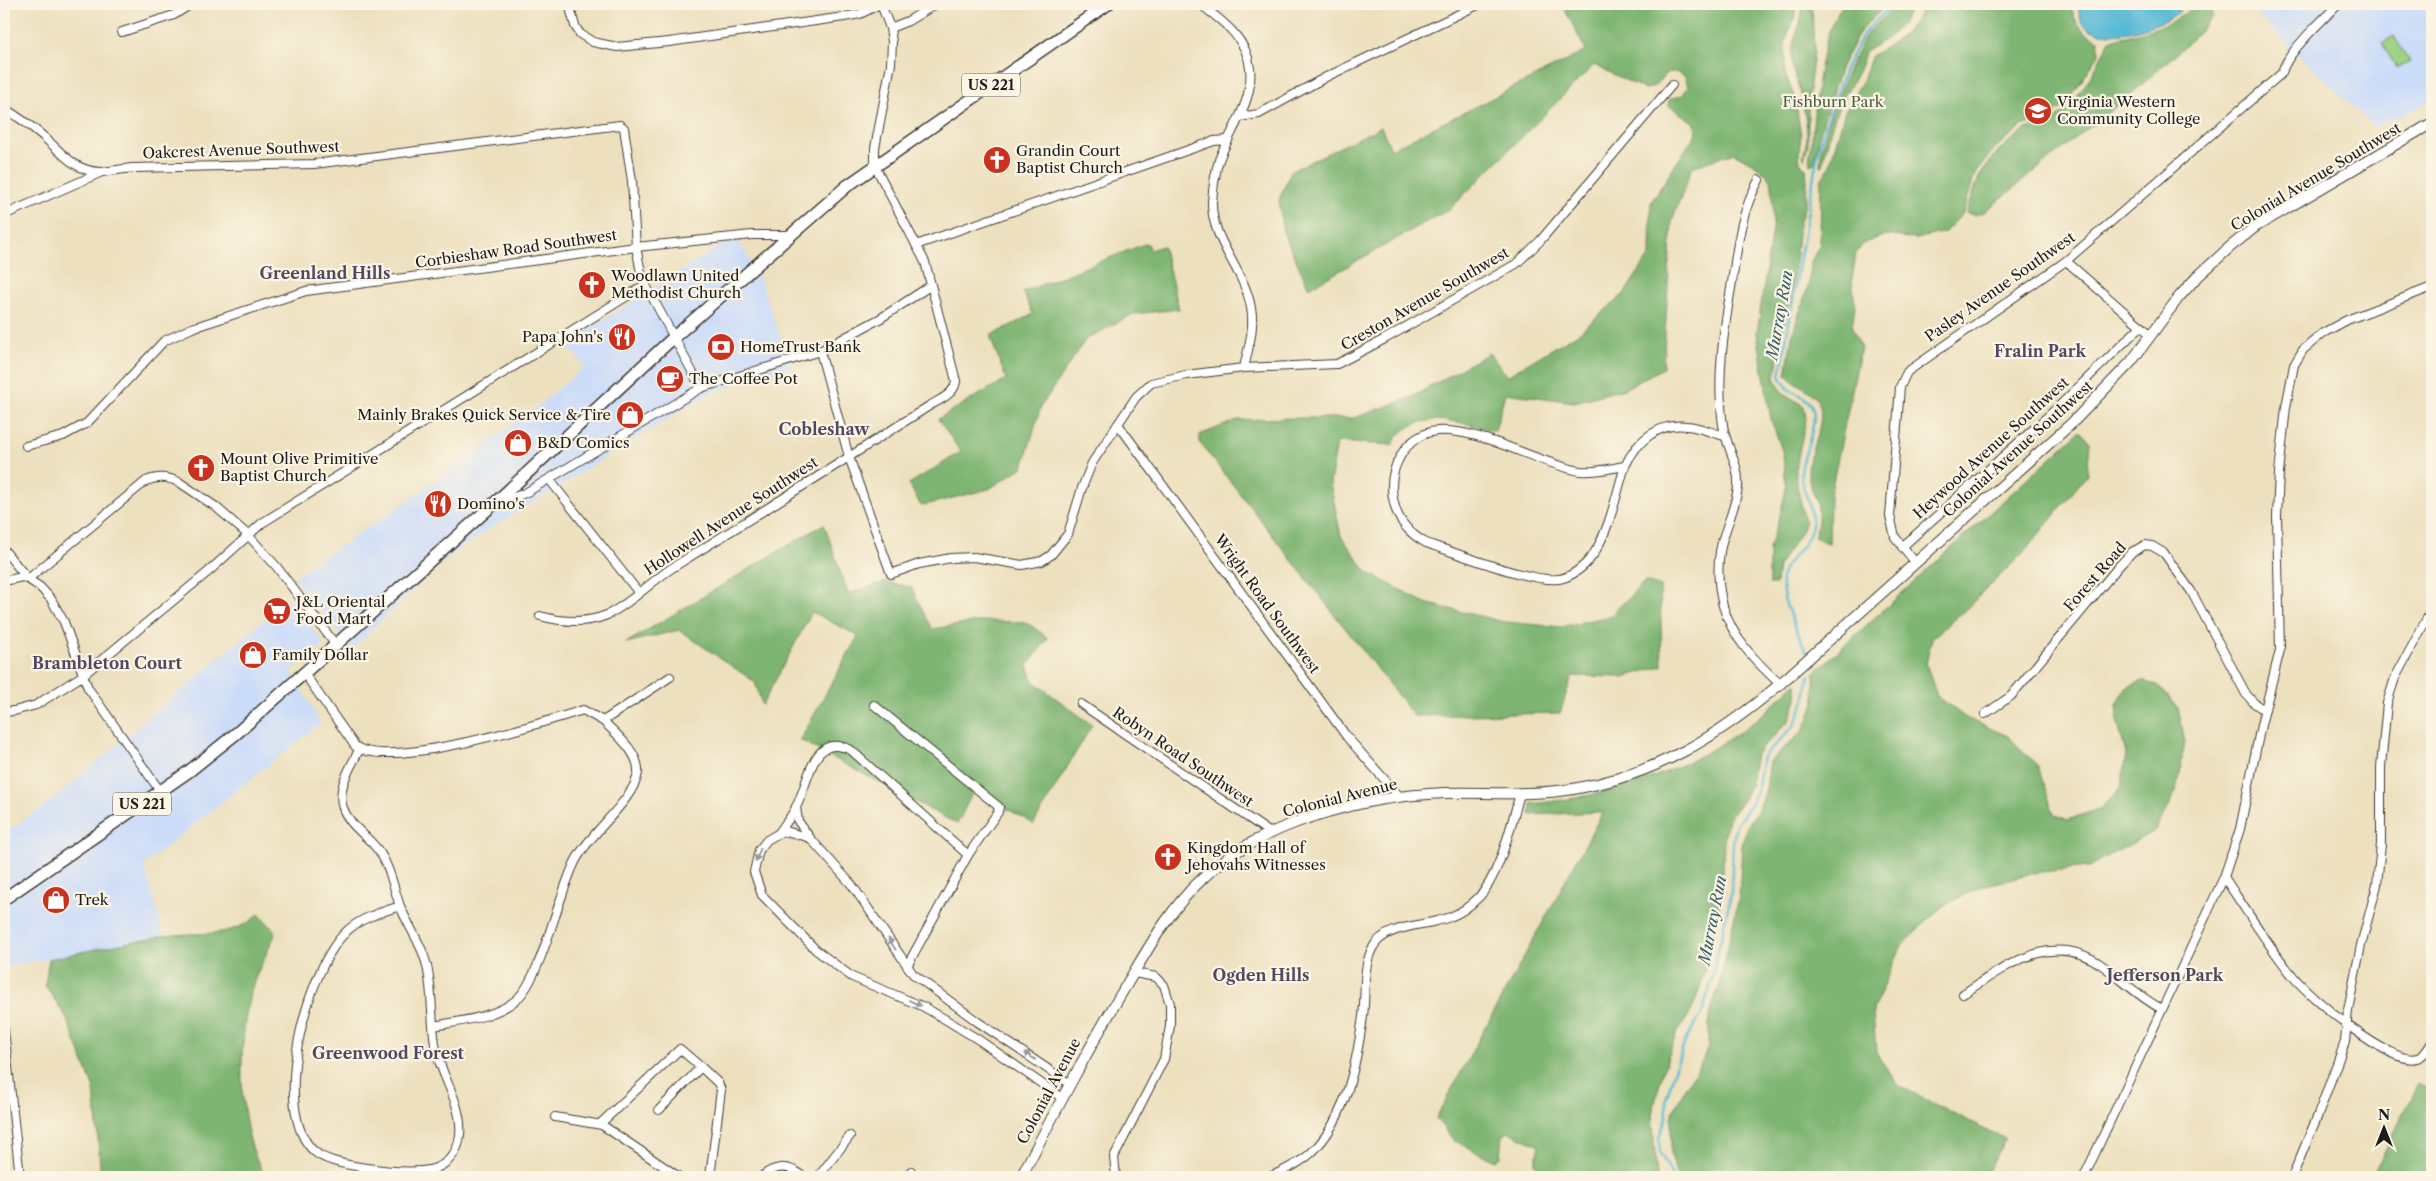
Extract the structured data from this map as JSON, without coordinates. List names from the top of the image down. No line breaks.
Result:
{"streets":{"main road":["US 221","Colonial Avenue Southwest","Colonial Avenue"],"street":["Oakcrest Avenue Southwest","Corbieshaw Road Southwest","Pasley Avenue Southwest","Creston Avenue Southwest","Heywood Avenue Southwest","Hollowell Avenue Southwest","Forest Road","Wright Road Southwest","Robyn Road Southwest"]},"crossings":[["US 221","Corbieshaw Road Southwest"],["US 221","Hollowell Avenue Southwest"],["Oakcrest Avenue Southwest","Corbieshaw Road Southwest"],["Colonial Avenue Southwest","Pasley Avenue Southwest"],["Colonial Avenue Southwest","Colonial Avenue"],["Pasley Avenue Southwest","Heywood Avenue Southwest"],["Creston Avenue Southwest","Hollowell Avenue Southwest"],["Creston Avenue Southwest","Wright Road Southwest"],["Wright Road Southwest","Colonial Avenue"],["Robyn Road Southwest","Colonial Avenue"]],"districts":["Greenland Hills","Fralin Park","Cobleshaw","Brambleton Court","Ogden Hills","Jefferson Park","Greenwood Forest"],"water":["Murray Run"],"parks":["Fishburn Park"],"places":{"school or university":["Virginia Western Community College"],"church":["Grandin Court Baptist Church","Woodlawn United Methodist Church","Mount Olive Primitive Baptist Church","Kingdom Hall of Jehovahs Witnesses"],"restaurant":["Papa John's","Domino's"],"bank":["HomeTrust Bank"],"cafe":["The Coffee Pot"],"shop":["Mainly Brakes Quick Service & Tire","B&D Comics","Family Dollar","Trek"],"supermarket":["J&L Oriental Food Mart"]},"north":"top"}
